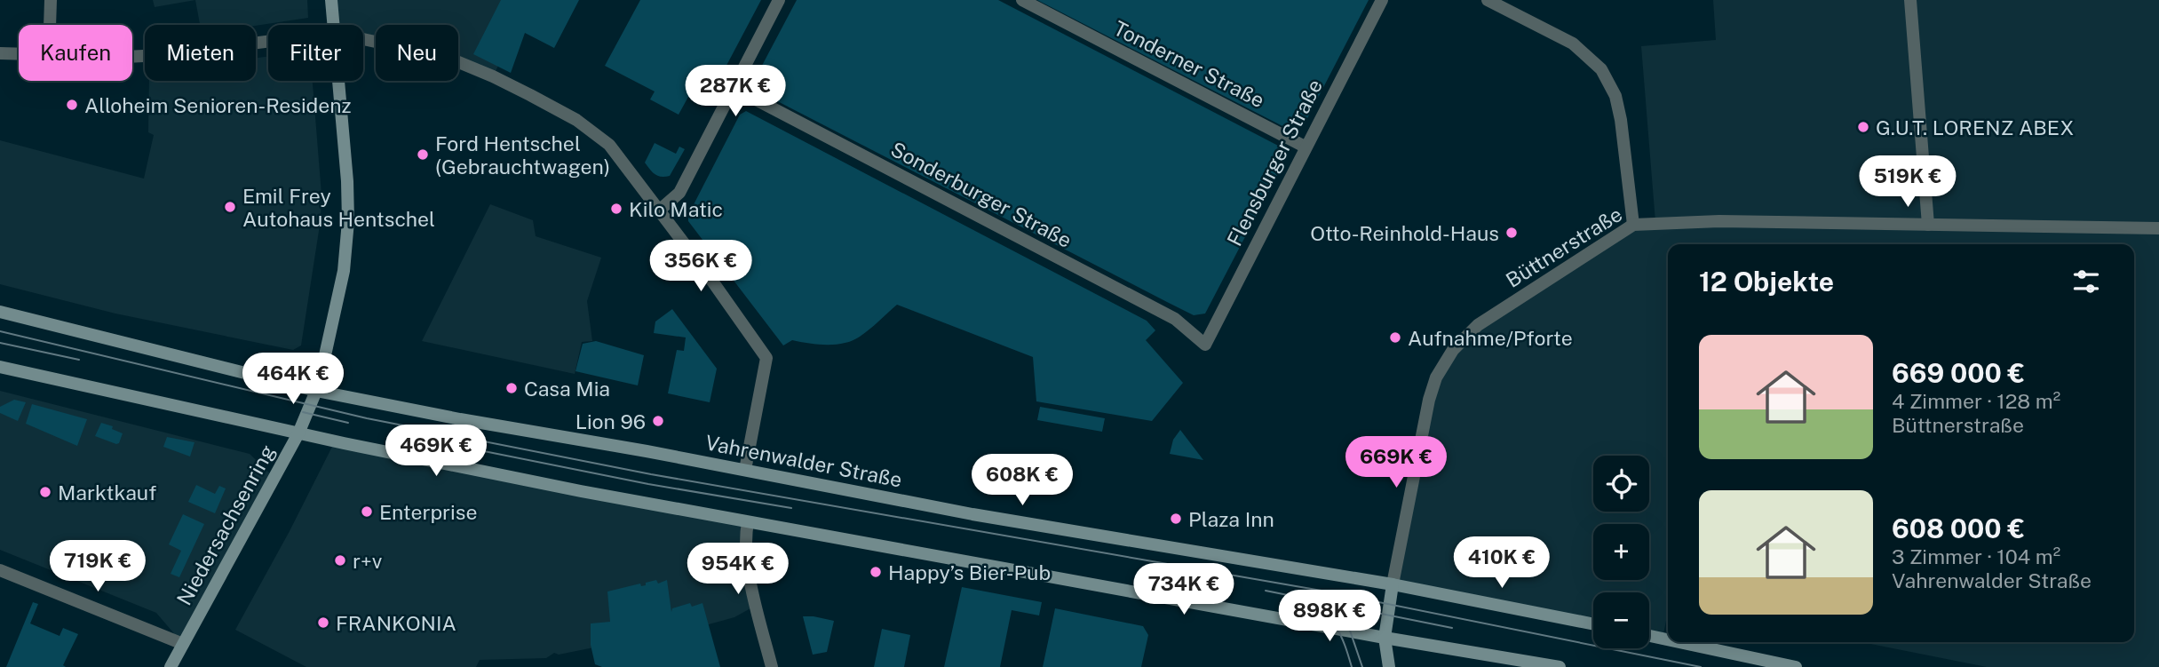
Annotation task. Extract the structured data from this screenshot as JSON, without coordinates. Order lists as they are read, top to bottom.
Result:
{
  "streets": {
    "main road": ["Büttnerstraße", "Vahrenwalder Straße", "Niedersachsenring"],
    "street": ["Tonderner Straße", "Flensburger Straße", "Sonderburger Straße"]
  },
  "crossings": [
    ["Tonderner Straße", "Flensburger Straße"],
    ["Flensburger Straße", "Sonderburger Straße"],
    ["Büttnerstraße", "Vahrenwalder Straße"],
    ["Vahrenwalder Straße", "Niedersachsenring"]
  ],
  "places": [
    "Alloheim Senioren-Residenz",
    "G.U.T. LORENZ ABEX",
    "Ford Hentschel (Gebrauchtwagen)",
    "Emil Frey Autohaus Hentschel",
    "Kilo Matic",
    "Otto-Reinhold-Haus",
    "Aufnahme/Pforte",
    "Casa Mia",
    "Lion 96",
    "Marktkauf",
    "Enterprise",
    "Plaza Inn",
    "r+v",
    "Happy’s Bier-Pub",
    "FRANKONIA"
  ],
  "page": {
    "chip": [
      "Kaufen",
      "Mieten",
      "Filter",
      "Neu"
    ],
    "price": [
      "287K €",
      "519K €",
      "356K €",
      "464K €",
      "469K €",
      "669K €",
      "608K €",
      "410K €",
      "719K €",
      "954K €",
      "734K €",
      "898K €"
    ],
    "heading": "12 Objekte",
    "list": [
      {
        "name": "669 000 €",
        "note": "4 Zimmer · 128 m² · Büttnerstraße"
      },
      {
        "name": "608 000 €",
        "note": "3 Zimmer · 104 m² · Vahrenwalder Straße"
      }
    ],
    "map_buttons": ["+", "−"]
  }
}
